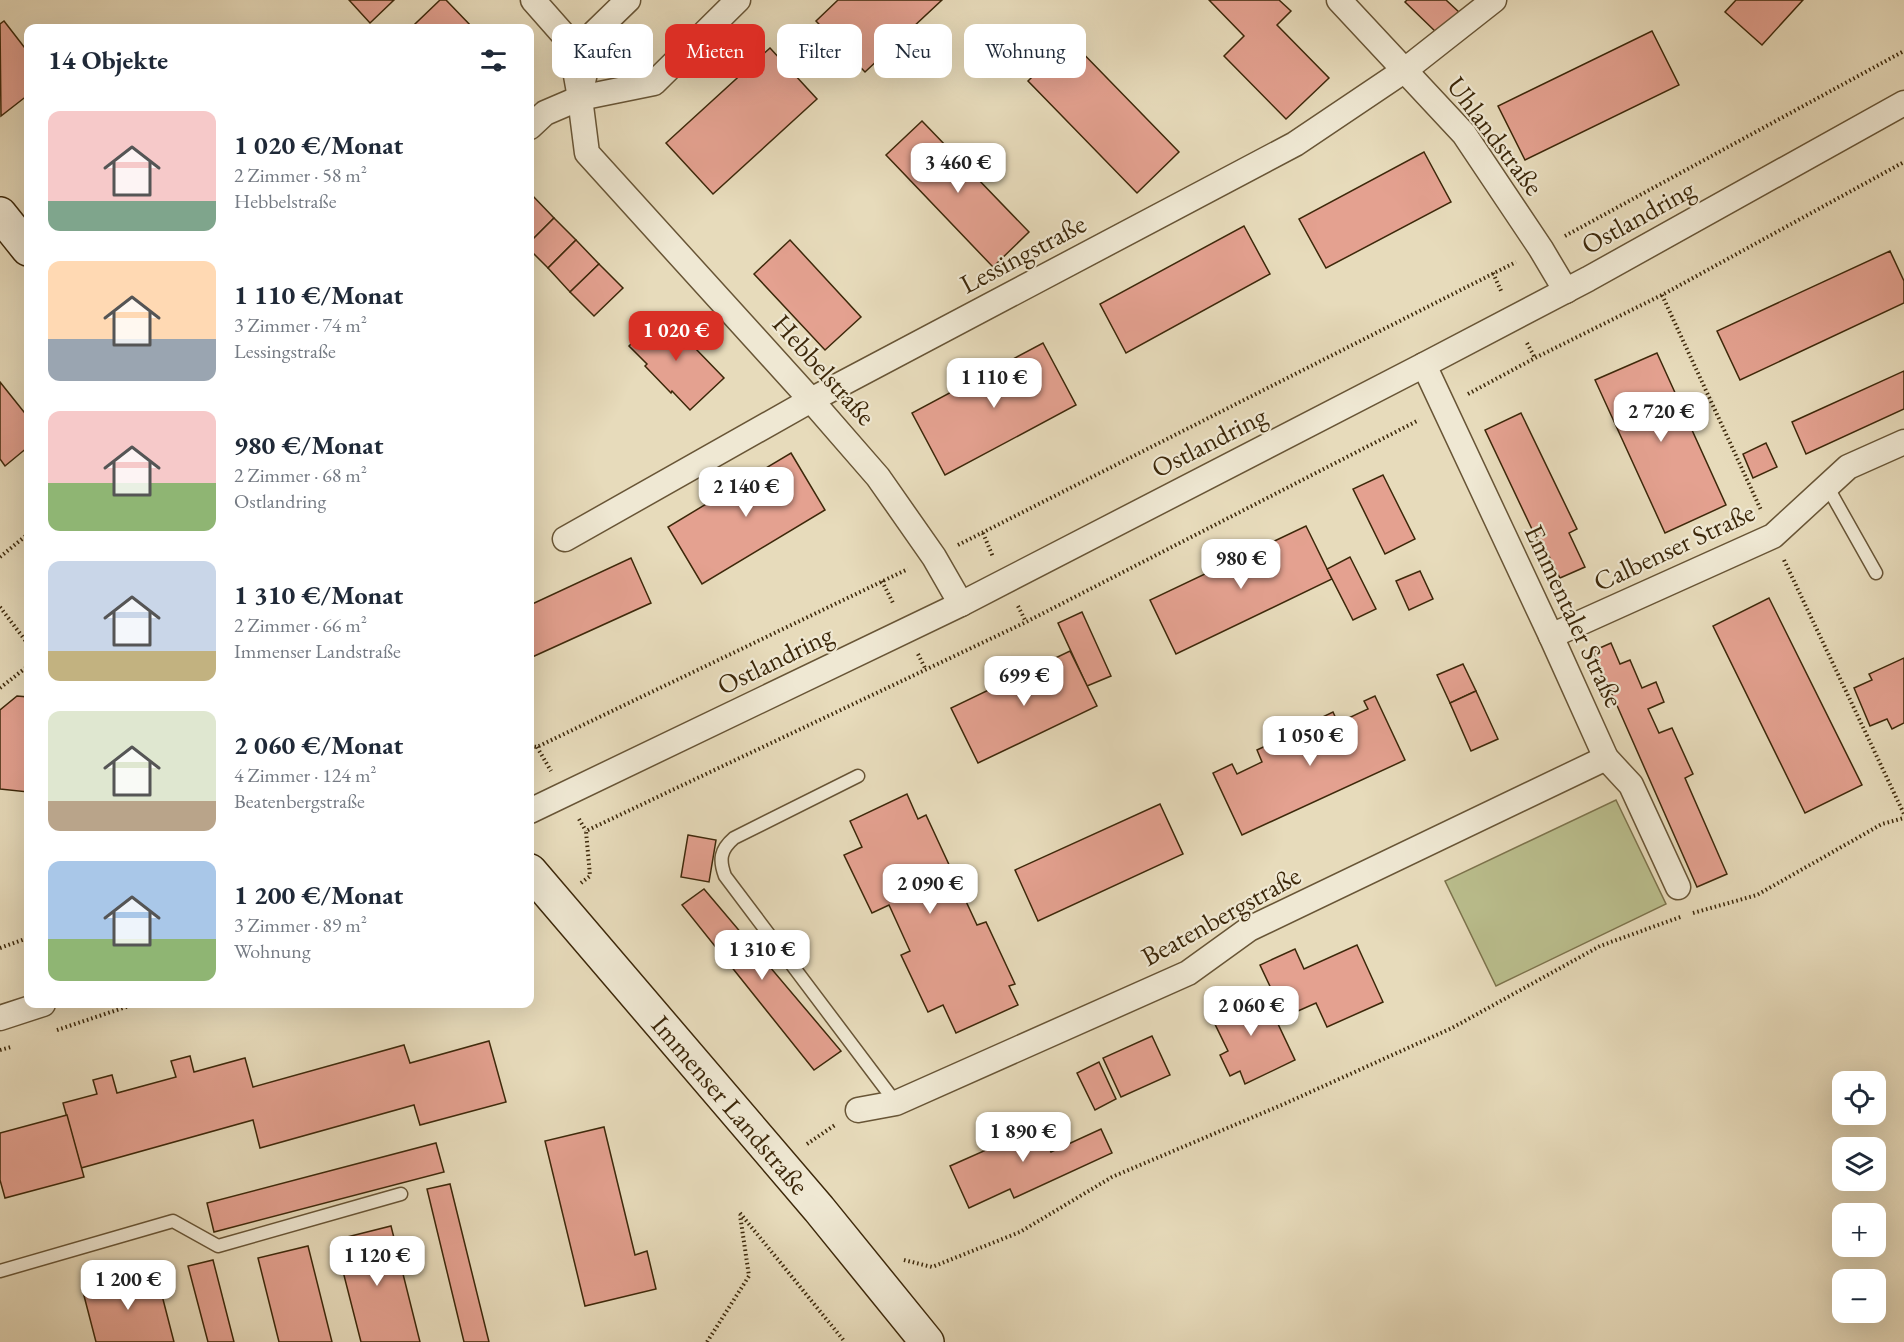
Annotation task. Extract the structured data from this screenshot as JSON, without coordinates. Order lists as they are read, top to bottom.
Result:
{
  "streets": {
    "main road": ["Immenser Landstraße"],
    "street": [
      "Uhlandstraße",
      "Ostlandring",
      "Lessingstraße",
      "Hebbelstraße",
      "Calbenser Straße",
      "Emmentaler Straße",
      "Beatenbergstraße"
    ]
  },
  "crossings": [
    ["Uhlandstraße", "Ostlandring"],
    ["Uhlandstraße", "Lessingstraße"],
    ["Ostlandring", "Hebbelstraße"],
    ["Ostlandring", "Emmentaler Straße"],
    ["Lessingstraße", "Hebbelstraße"],
    ["Calbenser Straße", "Emmentaler Straße"],
    ["Emmentaler Straße", "Beatenbergstraße"]
  ],
  "page": {
    "chip": [
      "Kaufen",
      "Mieten",
      "Filter",
      "Neu",
      "Wohnung"
    ],
    "heading": "14 Objekte",
    "list": [
      {
        "name": "1 020 €/Monat",
        "note": "2 Zimmer · 58 m² · Hebbelstraße"
      },
      {
        "name": "1 110 €/Monat",
        "note": "3 Zimmer · 74 m² · Lessingstraße"
      },
      {
        "name": "980 €/Monat",
        "note": "2 Zimmer · 68 m² · Ostlandring"
      },
      {
        "name": "1 310 €/Monat",
        "note": "2 Zimmer · 66 m² · Immenser Landstraße"
      },
      {
        "name": "2 060 €/Monat",
        "note": "4 Zimmer · 124 m² · Beatenbergstraße"
      },
      {
        "name": "1 200 €/Monat",
        "note": "3 Zimmer · 89 m² · Wohnung"
      }
    ],
    "price": [
      "3 460 €",
      "1 020 €",
      "1 110 €",
      "2 720 €",
      "2 140 €",
      "980 €",
      "699 €",
      "1 050 €",
      "2 090 €",
      "1 310 €",
      "2 060 €",
      "1 890 €",
      "1 120 €",
      "1 200 €"
    ],
    "map_buttons": ["+", "−"]
  }
}
